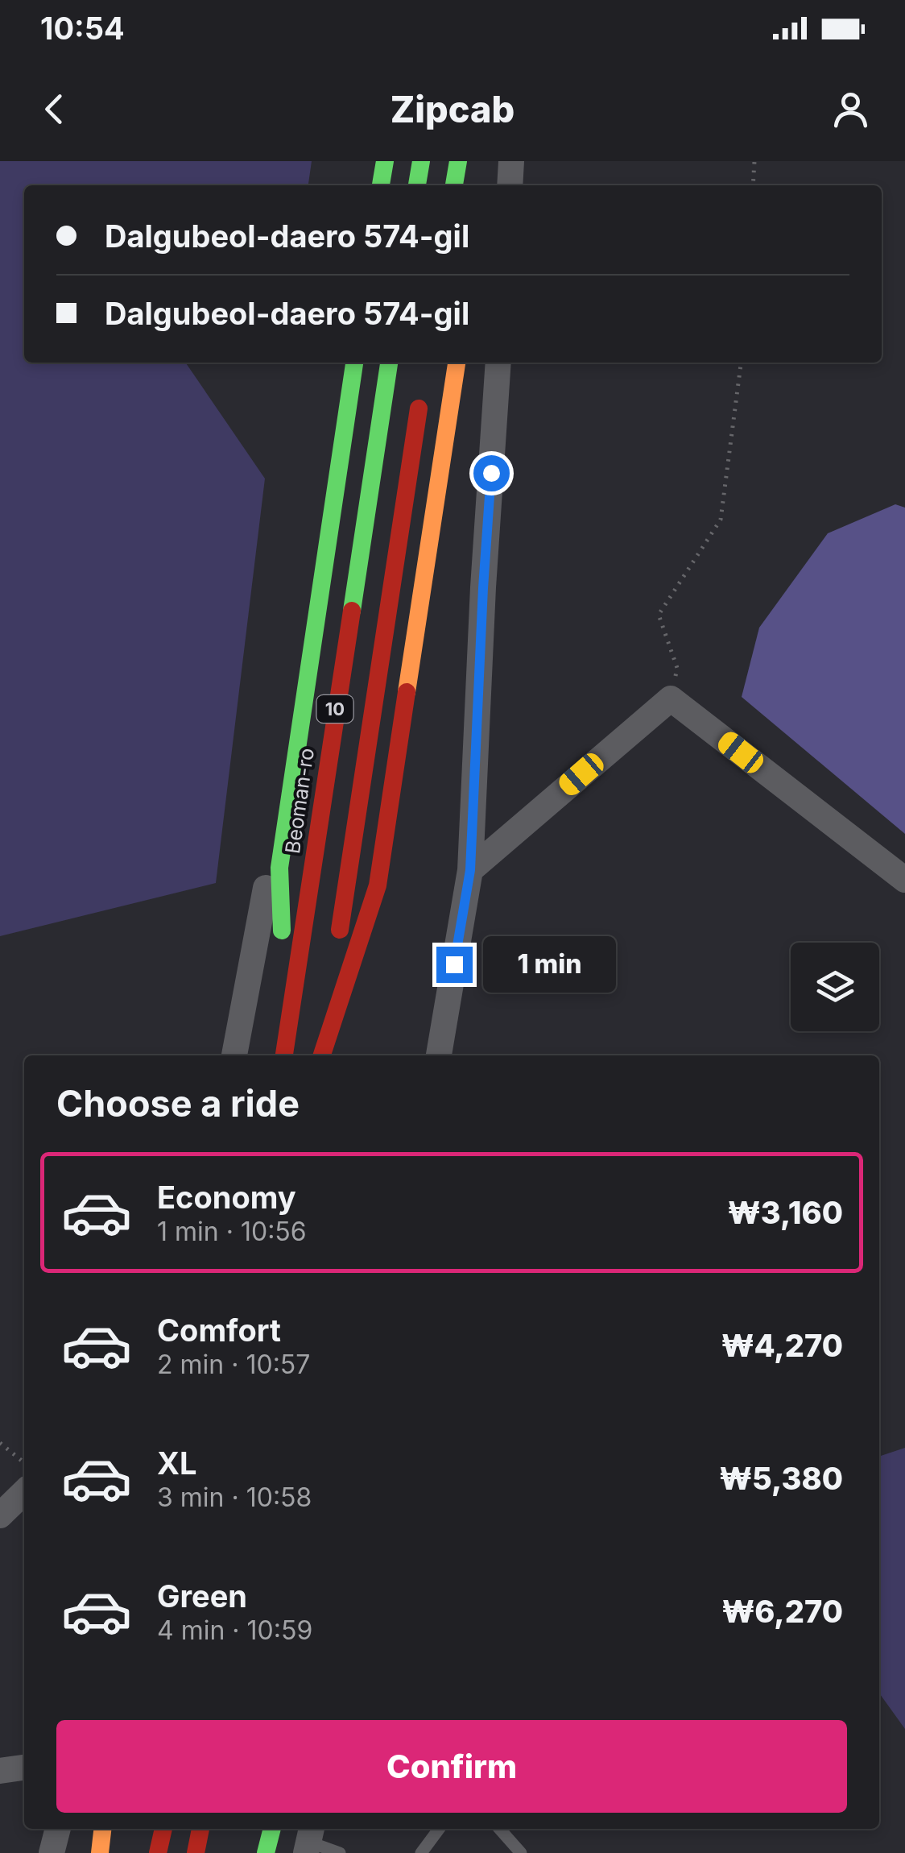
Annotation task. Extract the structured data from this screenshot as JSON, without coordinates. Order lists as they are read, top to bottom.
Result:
{
  "streets": {
    "highway": ["10", "Beoman-ro"]
  },
  "page": {
    "status": "10:54",
    "header": "Zipcab",
    "banner": ["Dalgubeol-daero 574-gil", "Dalgubeol-daero 574-gil"],
    "bubble": "1 min",
    "heading": "Choose a ride",
    "list": [
      {
        "name": "Economy",
        "note": "1 min · 10:56",
        "value": "₩3,160"
      },
      {
        "name": "Comfort",
        "note": "2 min · 10:57",
        "value": "₩4,270"
      },
      {
        "name": "XL",
        "note": "3 min · 10:58",
        "value": "₩5,380"
      },
      {
        "name": "Green",
        "note": "4 min · 10:59",
        "value": "₩6,270"
      }
    ],
    "buttons": "Confirm"
  }
}
